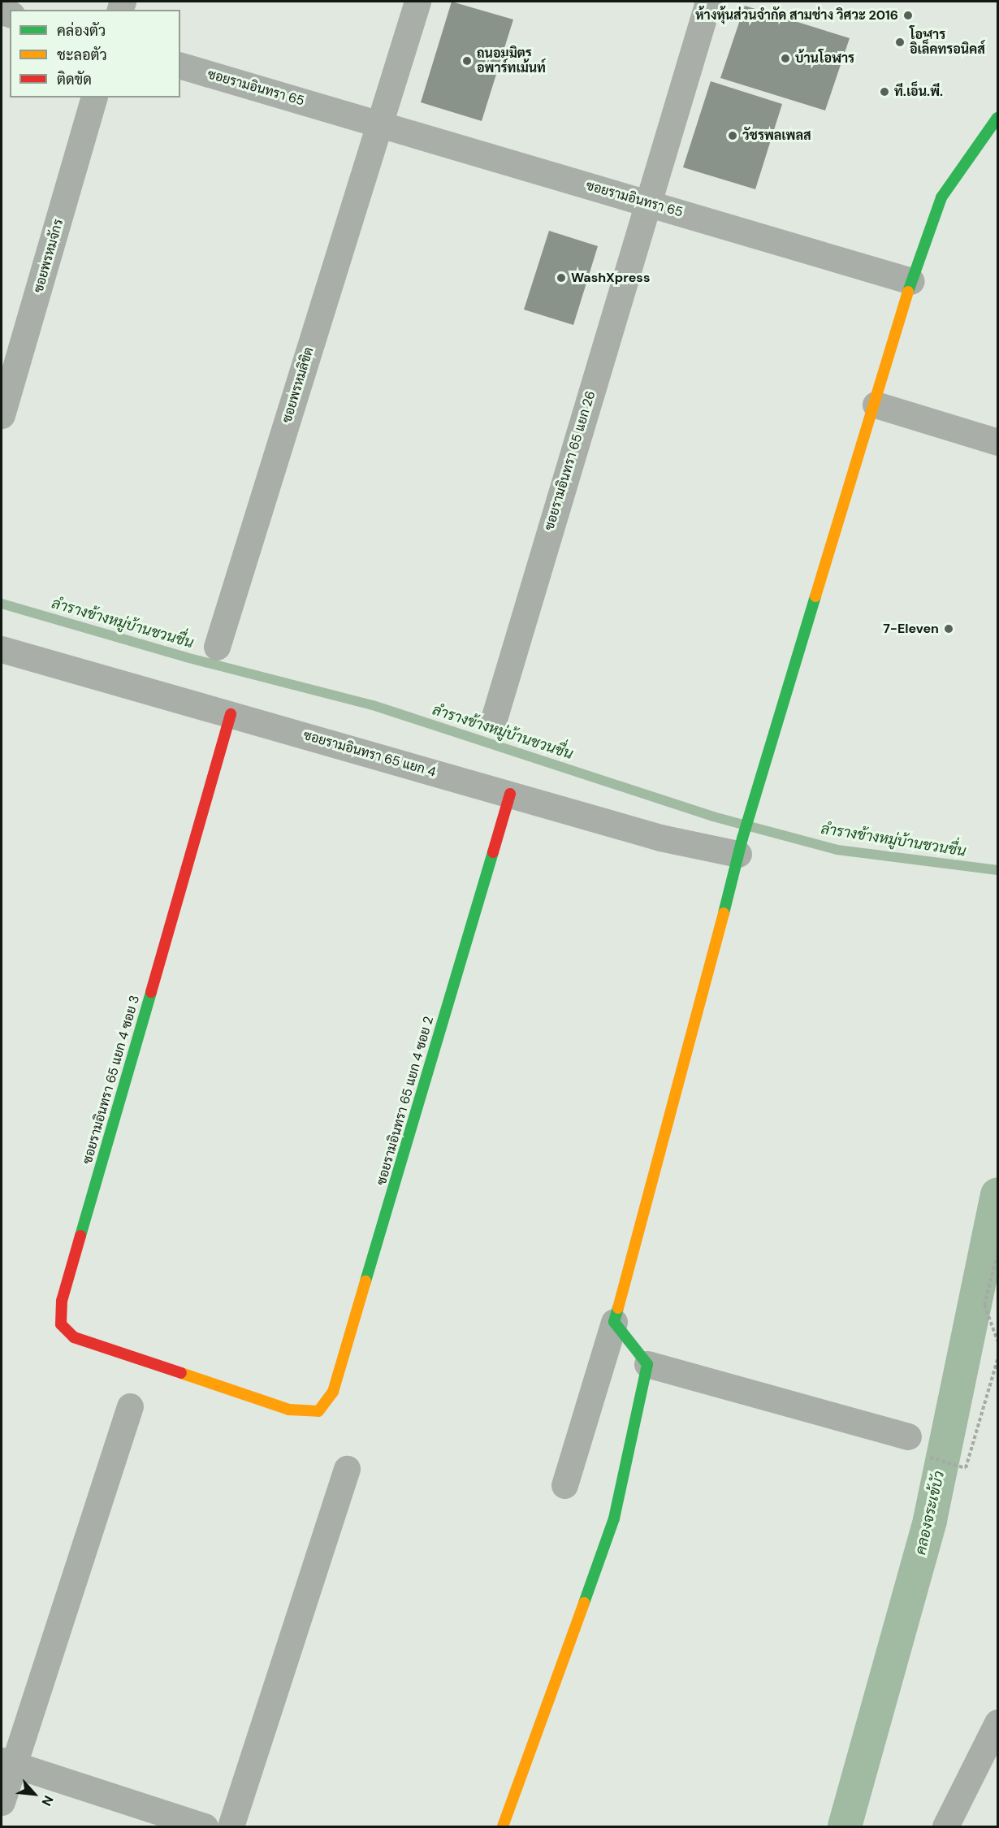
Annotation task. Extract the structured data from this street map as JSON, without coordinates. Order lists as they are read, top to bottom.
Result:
{
  "streets": {
    "street": [
      "ซอยรามอินทรา 65",
      "ซอยพรหมจักร",
      "ซอยพรหมลิขิต",
      "ซอยรามอินทรา 65 แยก 26",
      "ซอยรามอินทรา 65 แยก 4",
      "ซอยรามอินทรา 65 แยก 4 ซอย 3",
      "ซอยรามอินทรา 65 แยก 4 ซอย 2"
    ]
  },
  "crossings": [
    ["ซอยรามอินทรา 65", "ซอยพรหมลิขิต"],
    ["ซอยรามอินทรา 65", "ซอยรามอินทรา 65 แยก 26"],
    ["ซอยรามอินทรา 65 แยก 4", "ซอยรามอินทรา 65 แยก 4 ซอย 3"],
    ["ซอยรามอินทรา 65 แยก 4", "ซอยรามอินทรา 65 แยก 4 ซอย 2"],
    ["ซอยรามอินทรา 65 แยก 4 ซอย 3", "ซอยรามอินทรา 65 แยก 4 ซอย 2"]
  ],
  "water": ["ลำรางข้างหมู่บ้านชวนชื่น", "คลองจระเข้บัว"],
  "places": [
    "ห้างหุ้นส่วนจำกัด สามช่าง วิศวะ 2016",
    "โอฬาร อิเล็คทรอนิคส์",
    "บ้านโอฬาร",
    "ถนอมมิตร อพาร์ทเม้นท์",
    "ที.เอ็น.พี.",
    "วัชรพลเพลส",
    "WashXpress",
    "7-Eleven"
  ],
  "legend": ["คล่องตัว", "ชะลอตัว", "ติดขัด"],
  "north": "bottom right"
}
